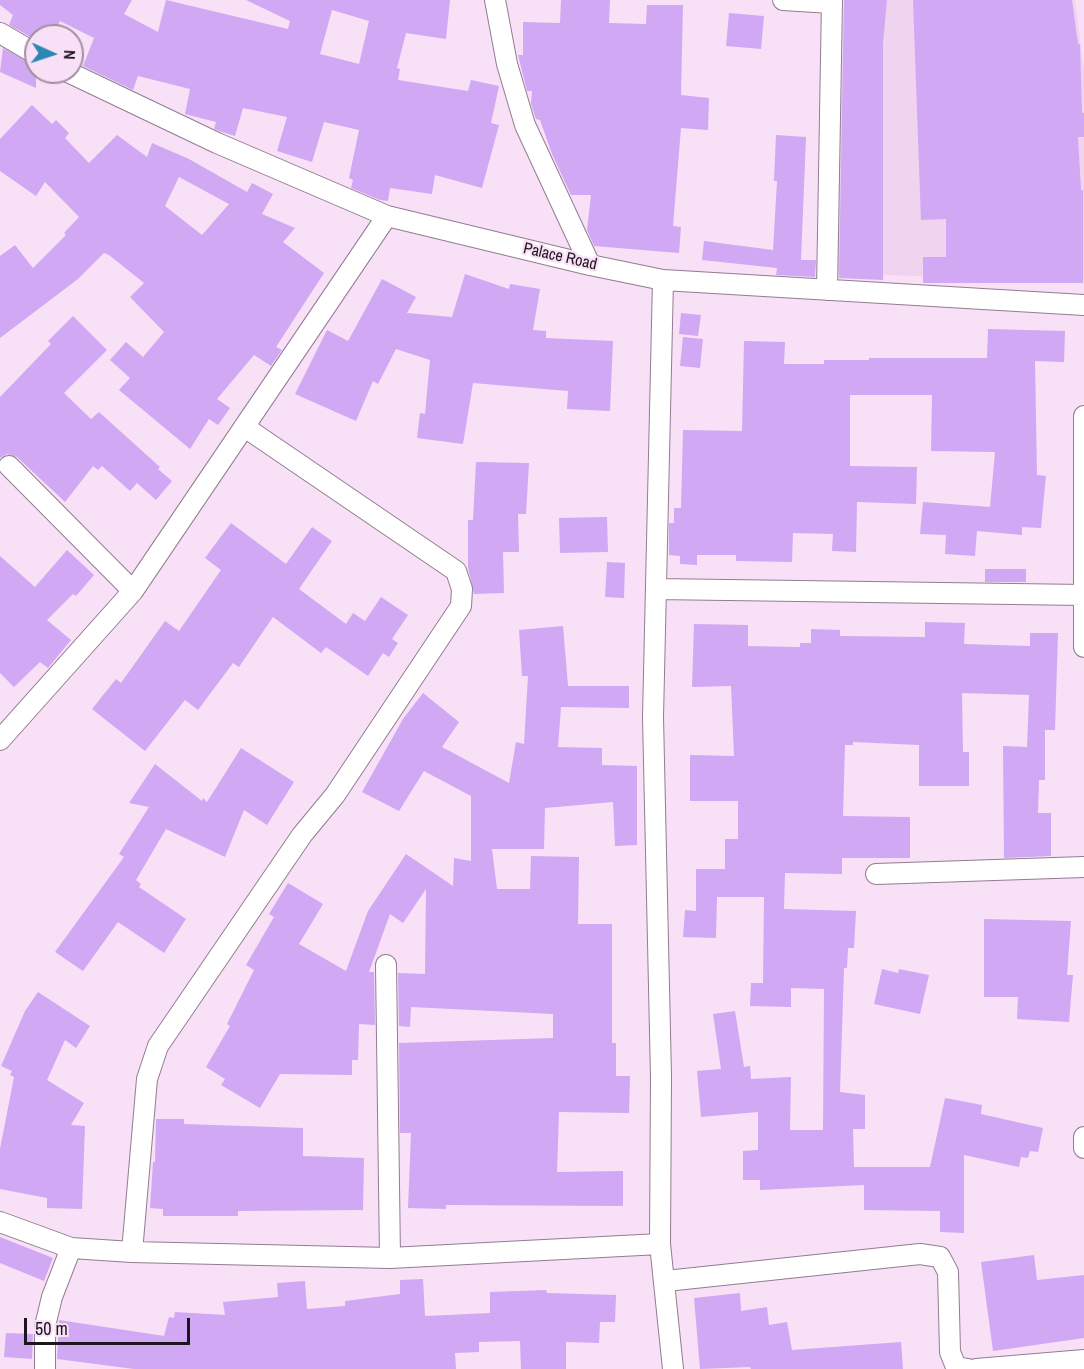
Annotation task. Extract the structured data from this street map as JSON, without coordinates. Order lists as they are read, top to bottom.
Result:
{
  "streets": {
    "street": ["Palace Road"]
  },
  "scale_bar": "50 m",
  "north": "right"
}
